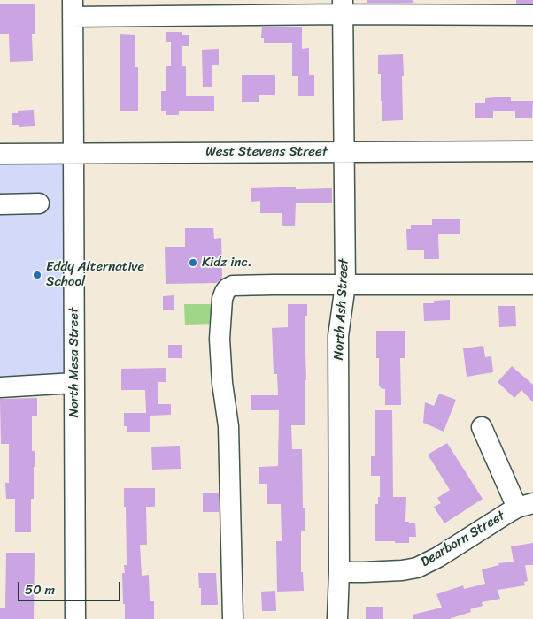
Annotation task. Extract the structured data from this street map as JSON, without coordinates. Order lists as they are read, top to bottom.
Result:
{
  "streets": {
    "street": [
      "West Stevens Street",
      "North Ash Street",
      "North Mesa Street",
      "Dearborn Street"
    ]
  },
  "crossings": [
    ["West Stevens Street", "North Ash Street"],
    ["West Stevens Street", "North Mesa Street"],
    ["North Ash Street", "Dearborn Street"]
  ],
  "places": ["Kidz inc.", "Eddy Alternative School"],
  "scale_bar": "50 m"
}
